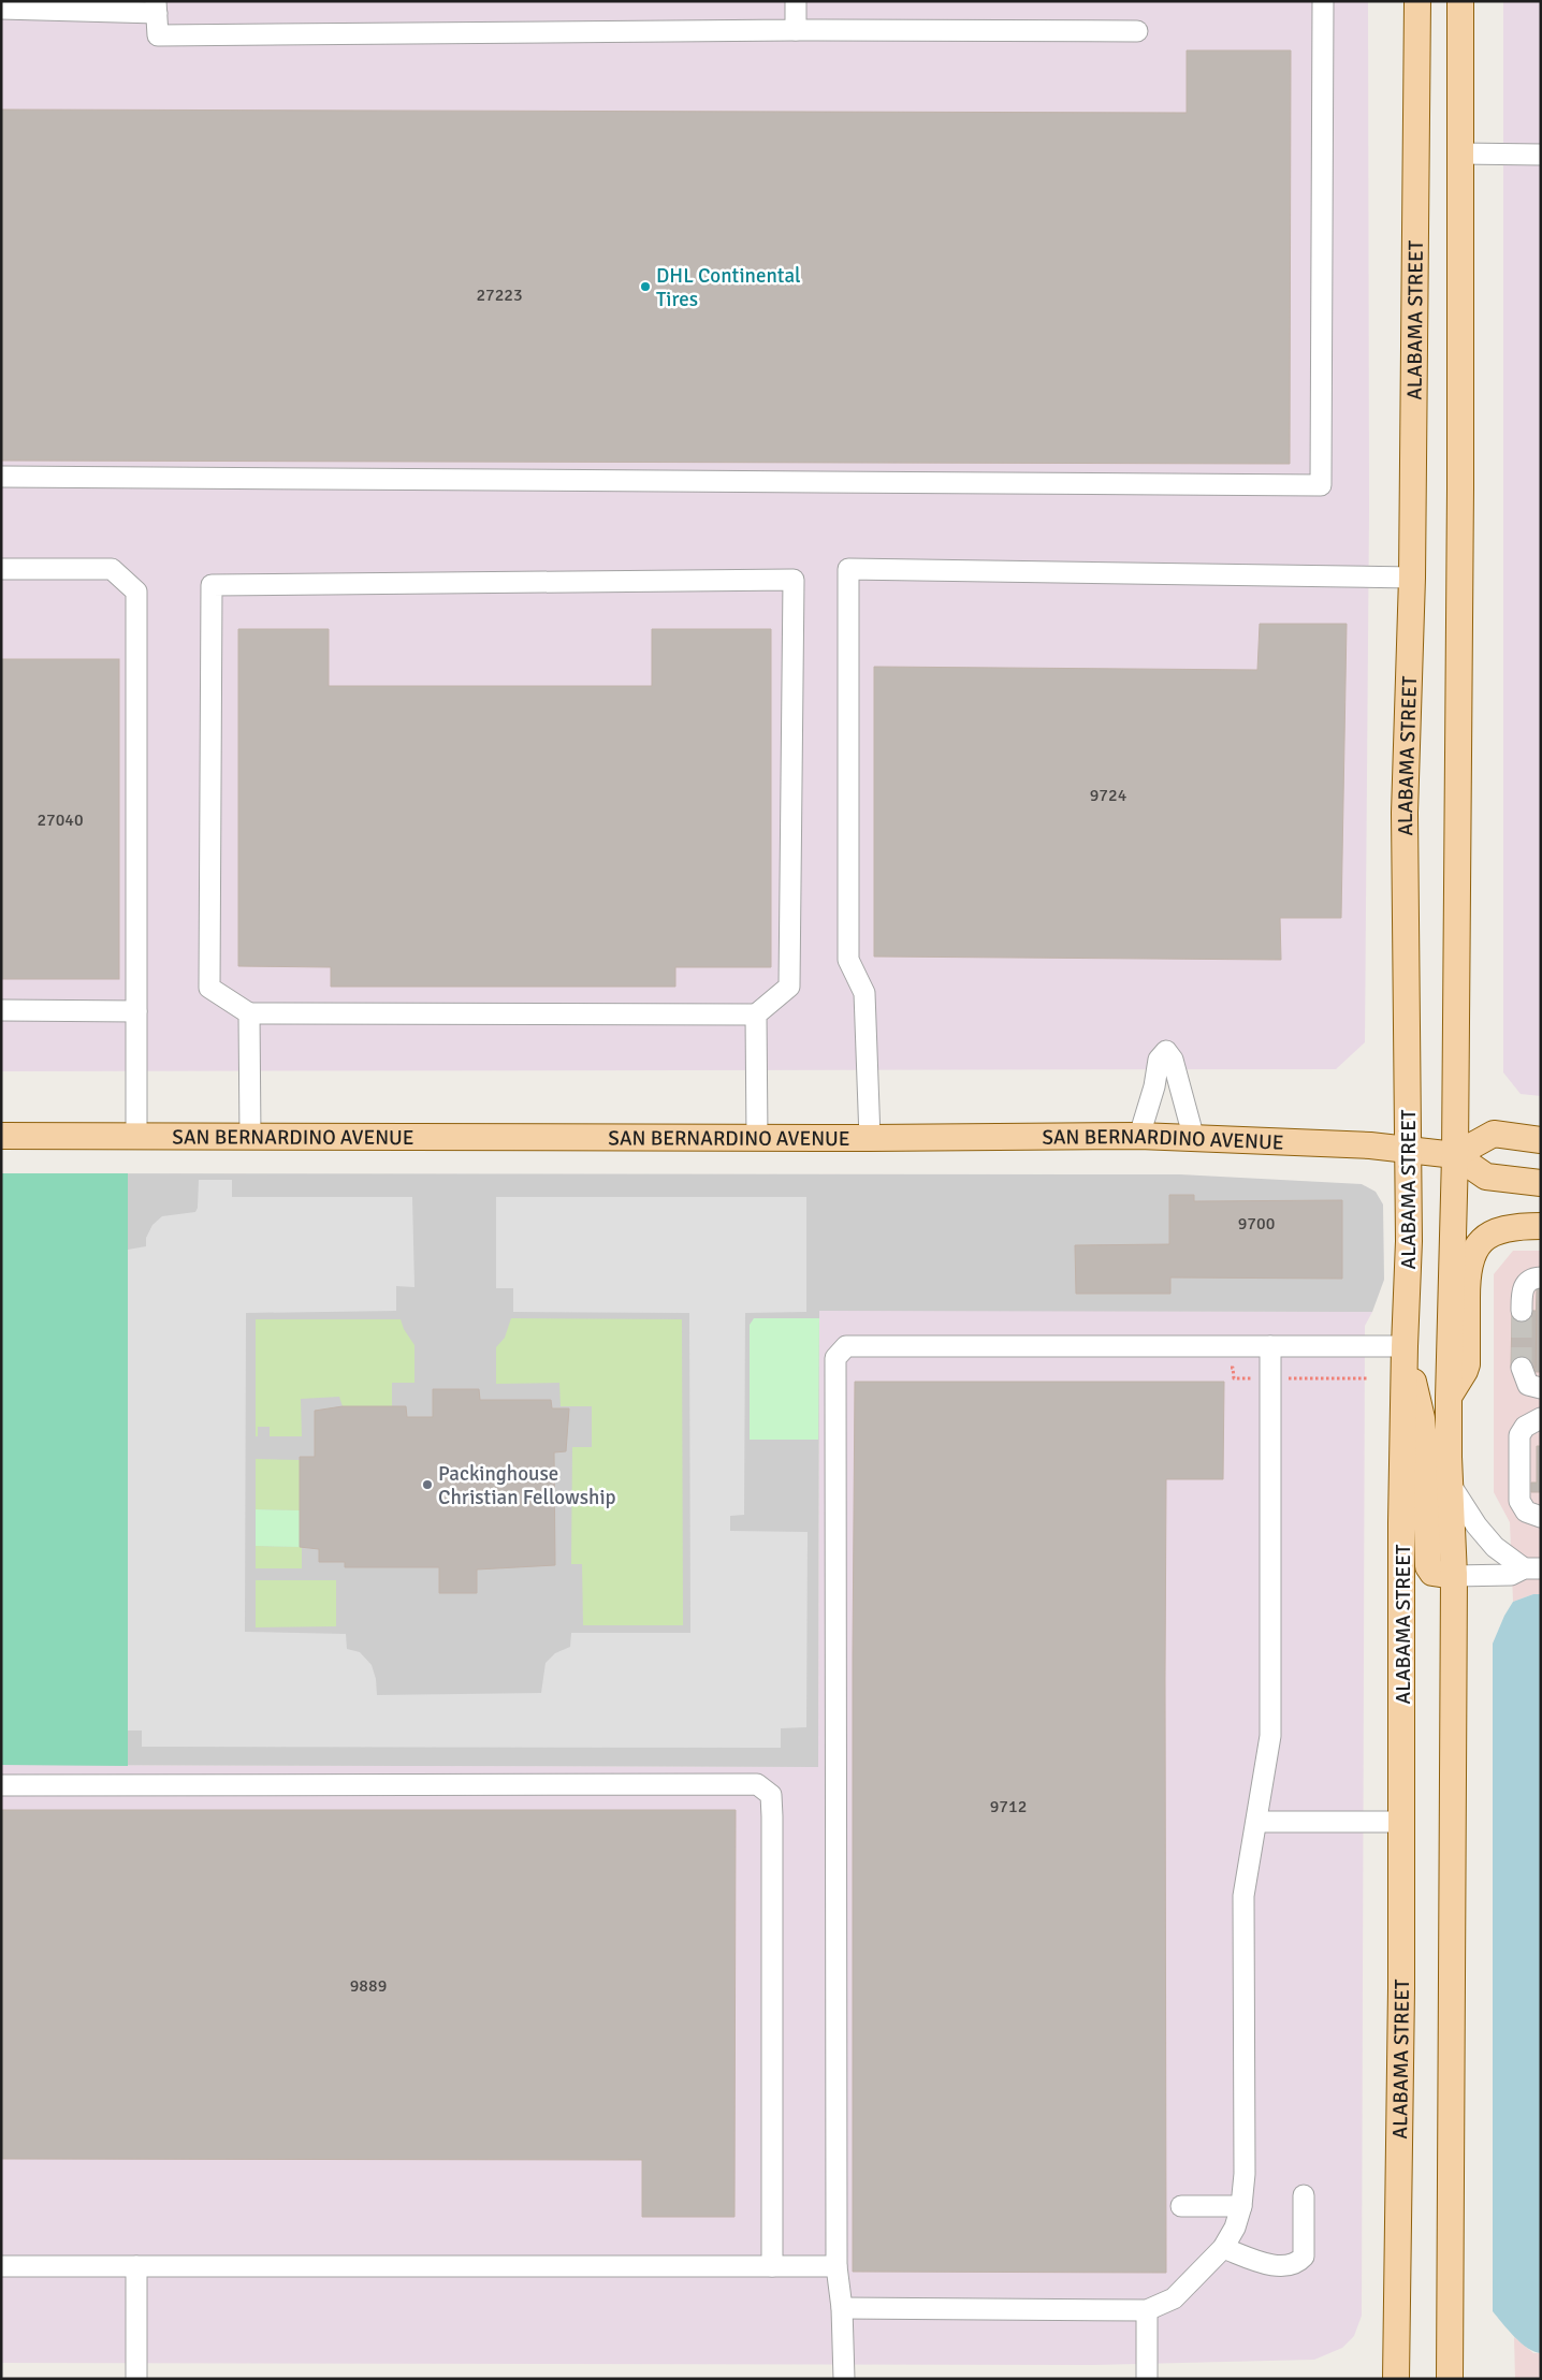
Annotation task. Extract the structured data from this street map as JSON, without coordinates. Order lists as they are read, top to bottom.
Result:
{
  "streets": {
    "main road": ["ALABAMA STREET", "SAN BERNARDINO AVENUE"]
  },
  "crossings": [
    ["ALABAMA STREET", "SAN BERNARDINO AVENUE"]
  ],
  "places": ["DHL Continental Tires", "Packinghouse Christian Fellowship"],
  "house_numbers": [
    "27223",
    "9724",
    "27040",
    "9700",
    "9712",
    "9889"
  ]
}
